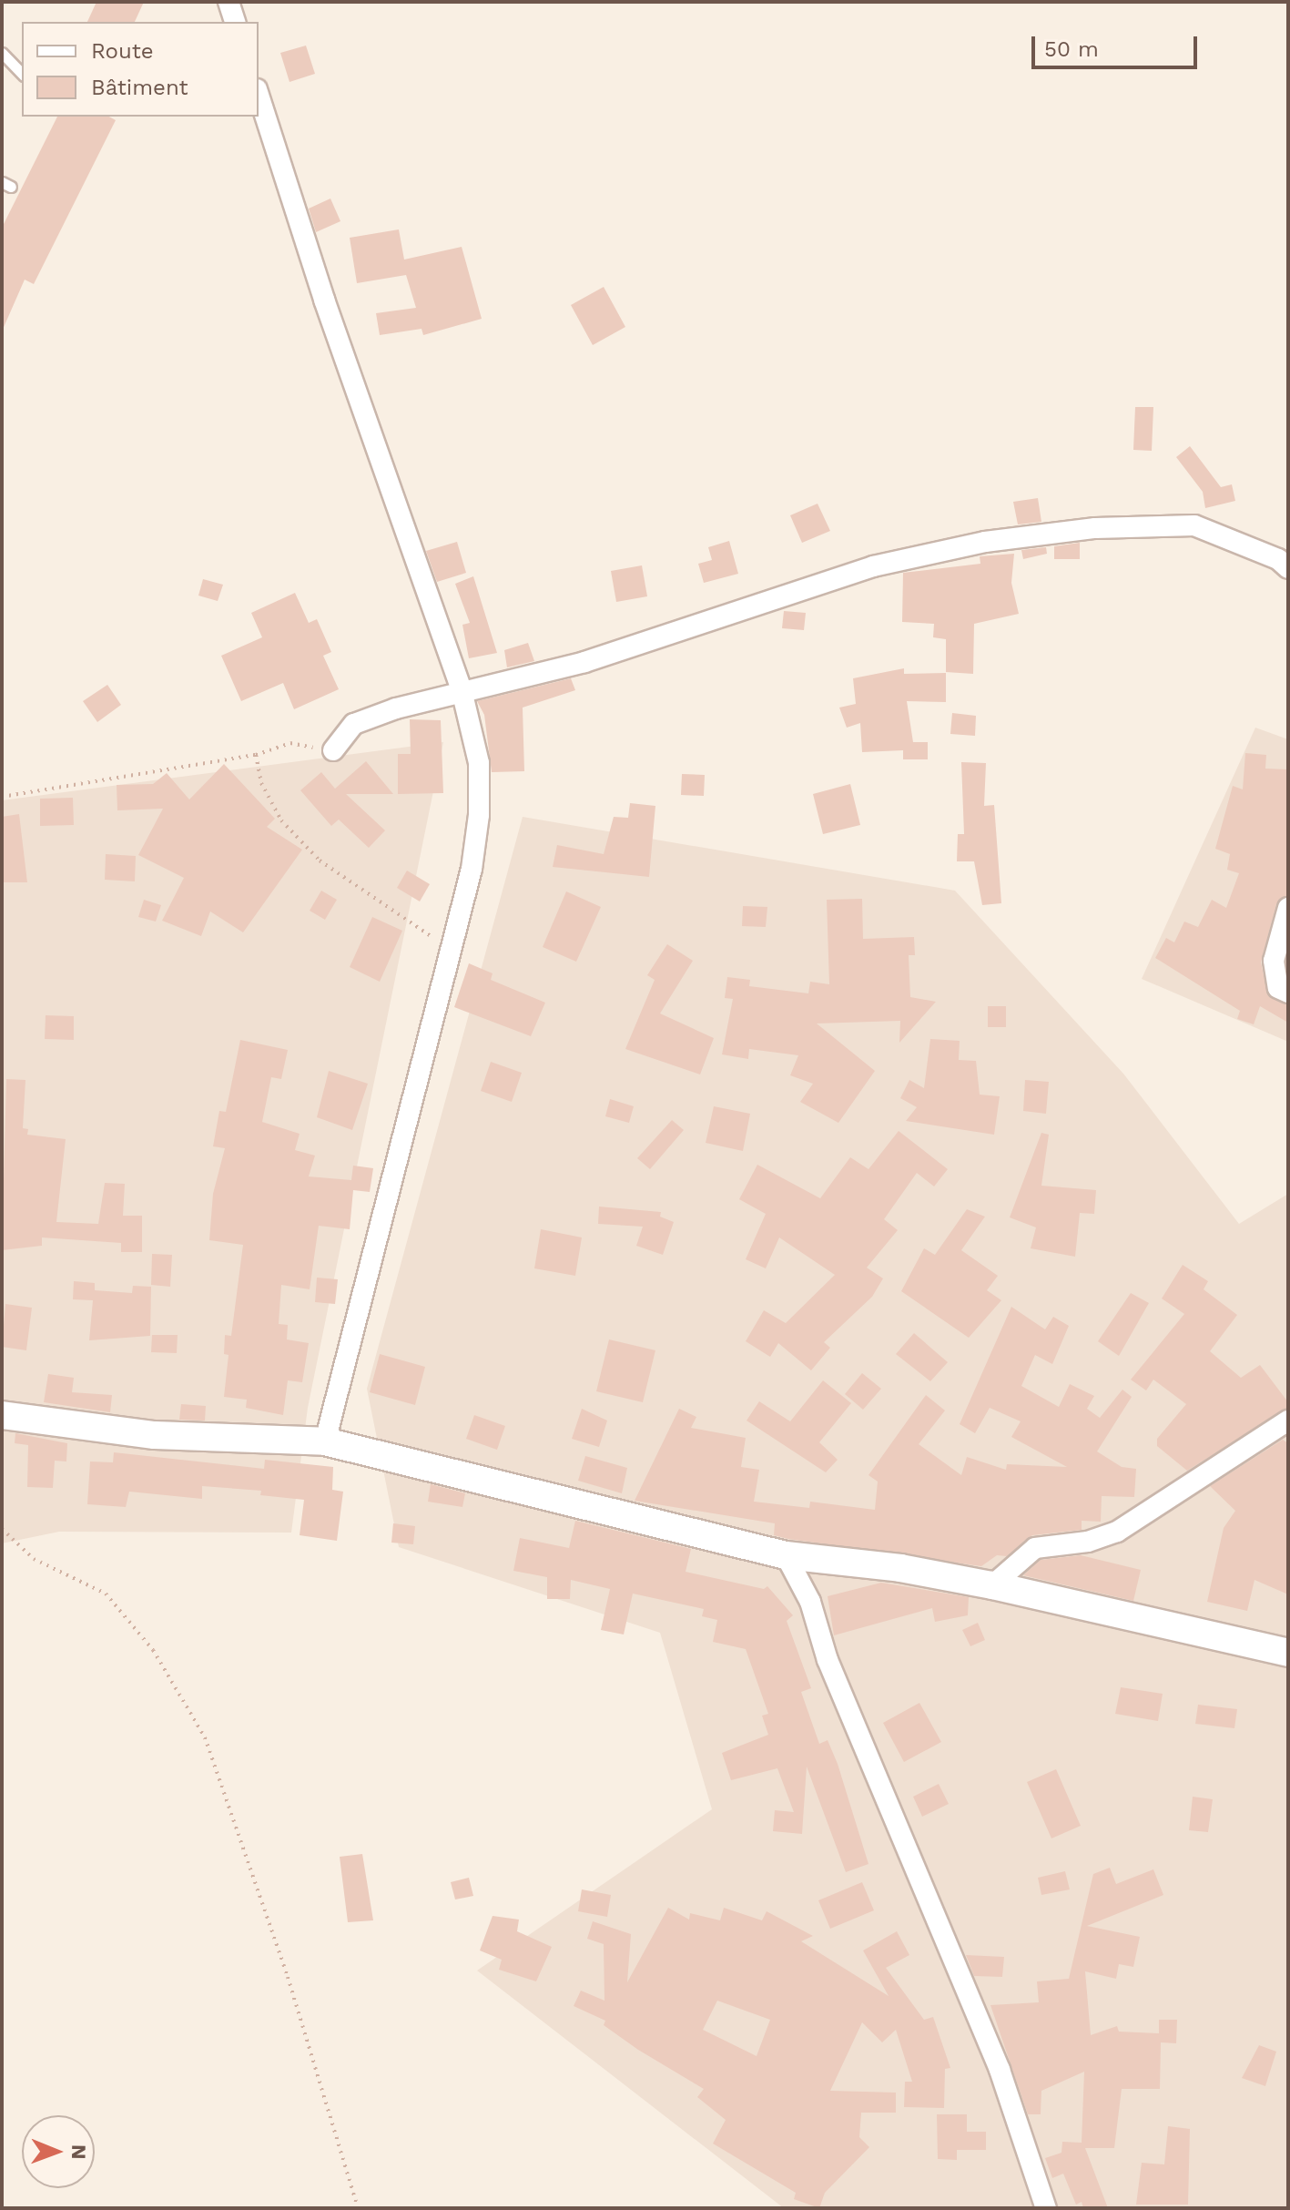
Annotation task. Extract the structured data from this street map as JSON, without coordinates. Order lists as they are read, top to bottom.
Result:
{
  "legend": ["Route", "Bâtiment"],
  "scale_bar": "50 m",
  "north": "right"
}
